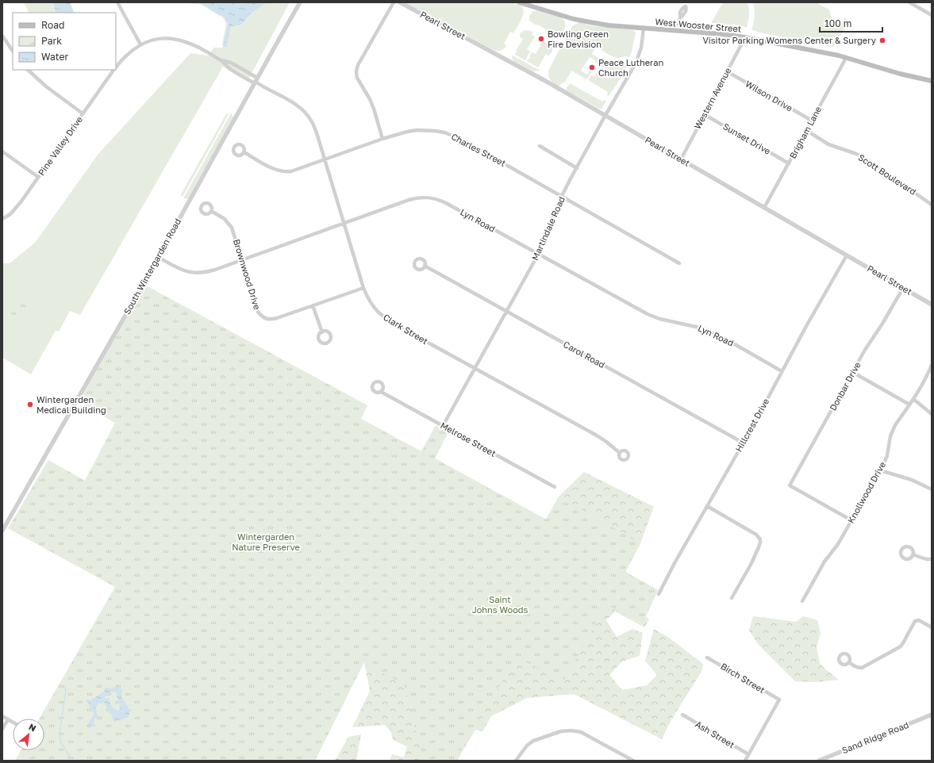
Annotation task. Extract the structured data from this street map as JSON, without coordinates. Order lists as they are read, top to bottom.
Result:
{
  "streets": {
    "main road": ["West Wooster Street"],
    "street": [
      "Pearl Street",
      "Wilson Drive",
      "Western Avenue",
      "Brigham Lane",
      "Sunset Drive",
      "Pine Valley Drive",
      "Charles Street",
      "Scott Boulevard",
      "Lyn Road",
      "Martindale Road",
      "South Wintergarden Road",
      "Brownwood Drive",
      "Clark Street",
      "Carol Road",
      "Donbar Drive",
      "Hillcrest Drive",
      "Melrose Street",
      "Knollwood Drive",
      "Birch Street",
      "Ash Street",
      "Sand Ridge Road"
    ]
  },
  "crossings": [
    ["Pearl Street", "Western Avenue"],
    ["Pearl Street", "Brigham Lane"],
    ["Pearl Street", "Martindale Road"],
    ["Pearl Street", "Donbar Drive"],
    ["Pearl Street", "Hillcrest Drive"],
    ["West Wooster Street", "Western Avenue"],
    ["West Wooster Street", "Brigham Lane"],
    ["West Wooster Street", "Martindale Road"],
    ["Wilson Drive", "Western Avenue"],
    ["Wilson Drive", "Brigham Lane"],
    ["Western Avenue", "Sunset Drive"],
    ["Brigham Lane", "Sunset Drive"],
    ["Brigham Lane", "Scott Boulevard"],
    ["Pine Valley Drive", "South Wintergarden Road"],
    ["Pine Valley Drive", "Clark Street"],
    ["Charles Street", "Martindale Road"],
    ["Charles Street", "Clark Street"],
    ["Lyn Road", "Martindale Road"],
    ["Lyn Road", "South Wintergarden Road"],
    ["Lyn Road", "Brownwood Drive"],
    ["Lyn Road", "Clark Street"],
    ["Lyn Road", "Hillcrest Drive"],
    ["Martindale Road", "Clark Street"],
    ["Martindale Road", "Carol Road"],
    ["Martindale Road", "Melrose Street"],
    ["South Wintergarden Road", "Clark Street"],
    ["Brownwood Drive", "Clark Street"],
    ["Carol Road", "Hillcrest Drive"],
    ["Donbar Drive", "Knollwood Drive"],
    ["Birch Street", "Ash Street"]
  ],
  "parks": ["Wintergarden Nature Preserve", "Saint Johns Woods"],
  "places": [
    "Bowling Green Fire Devision",
    "Visitor Parking Womens Center & Surgery",
    "Peace Lutheran Church",
    "Wintergarden Medical Building"
  ],
  "legend": ["Road", "Park", "Water"],
  "scale_bar": "100 m",
  "north": "top right"
}
